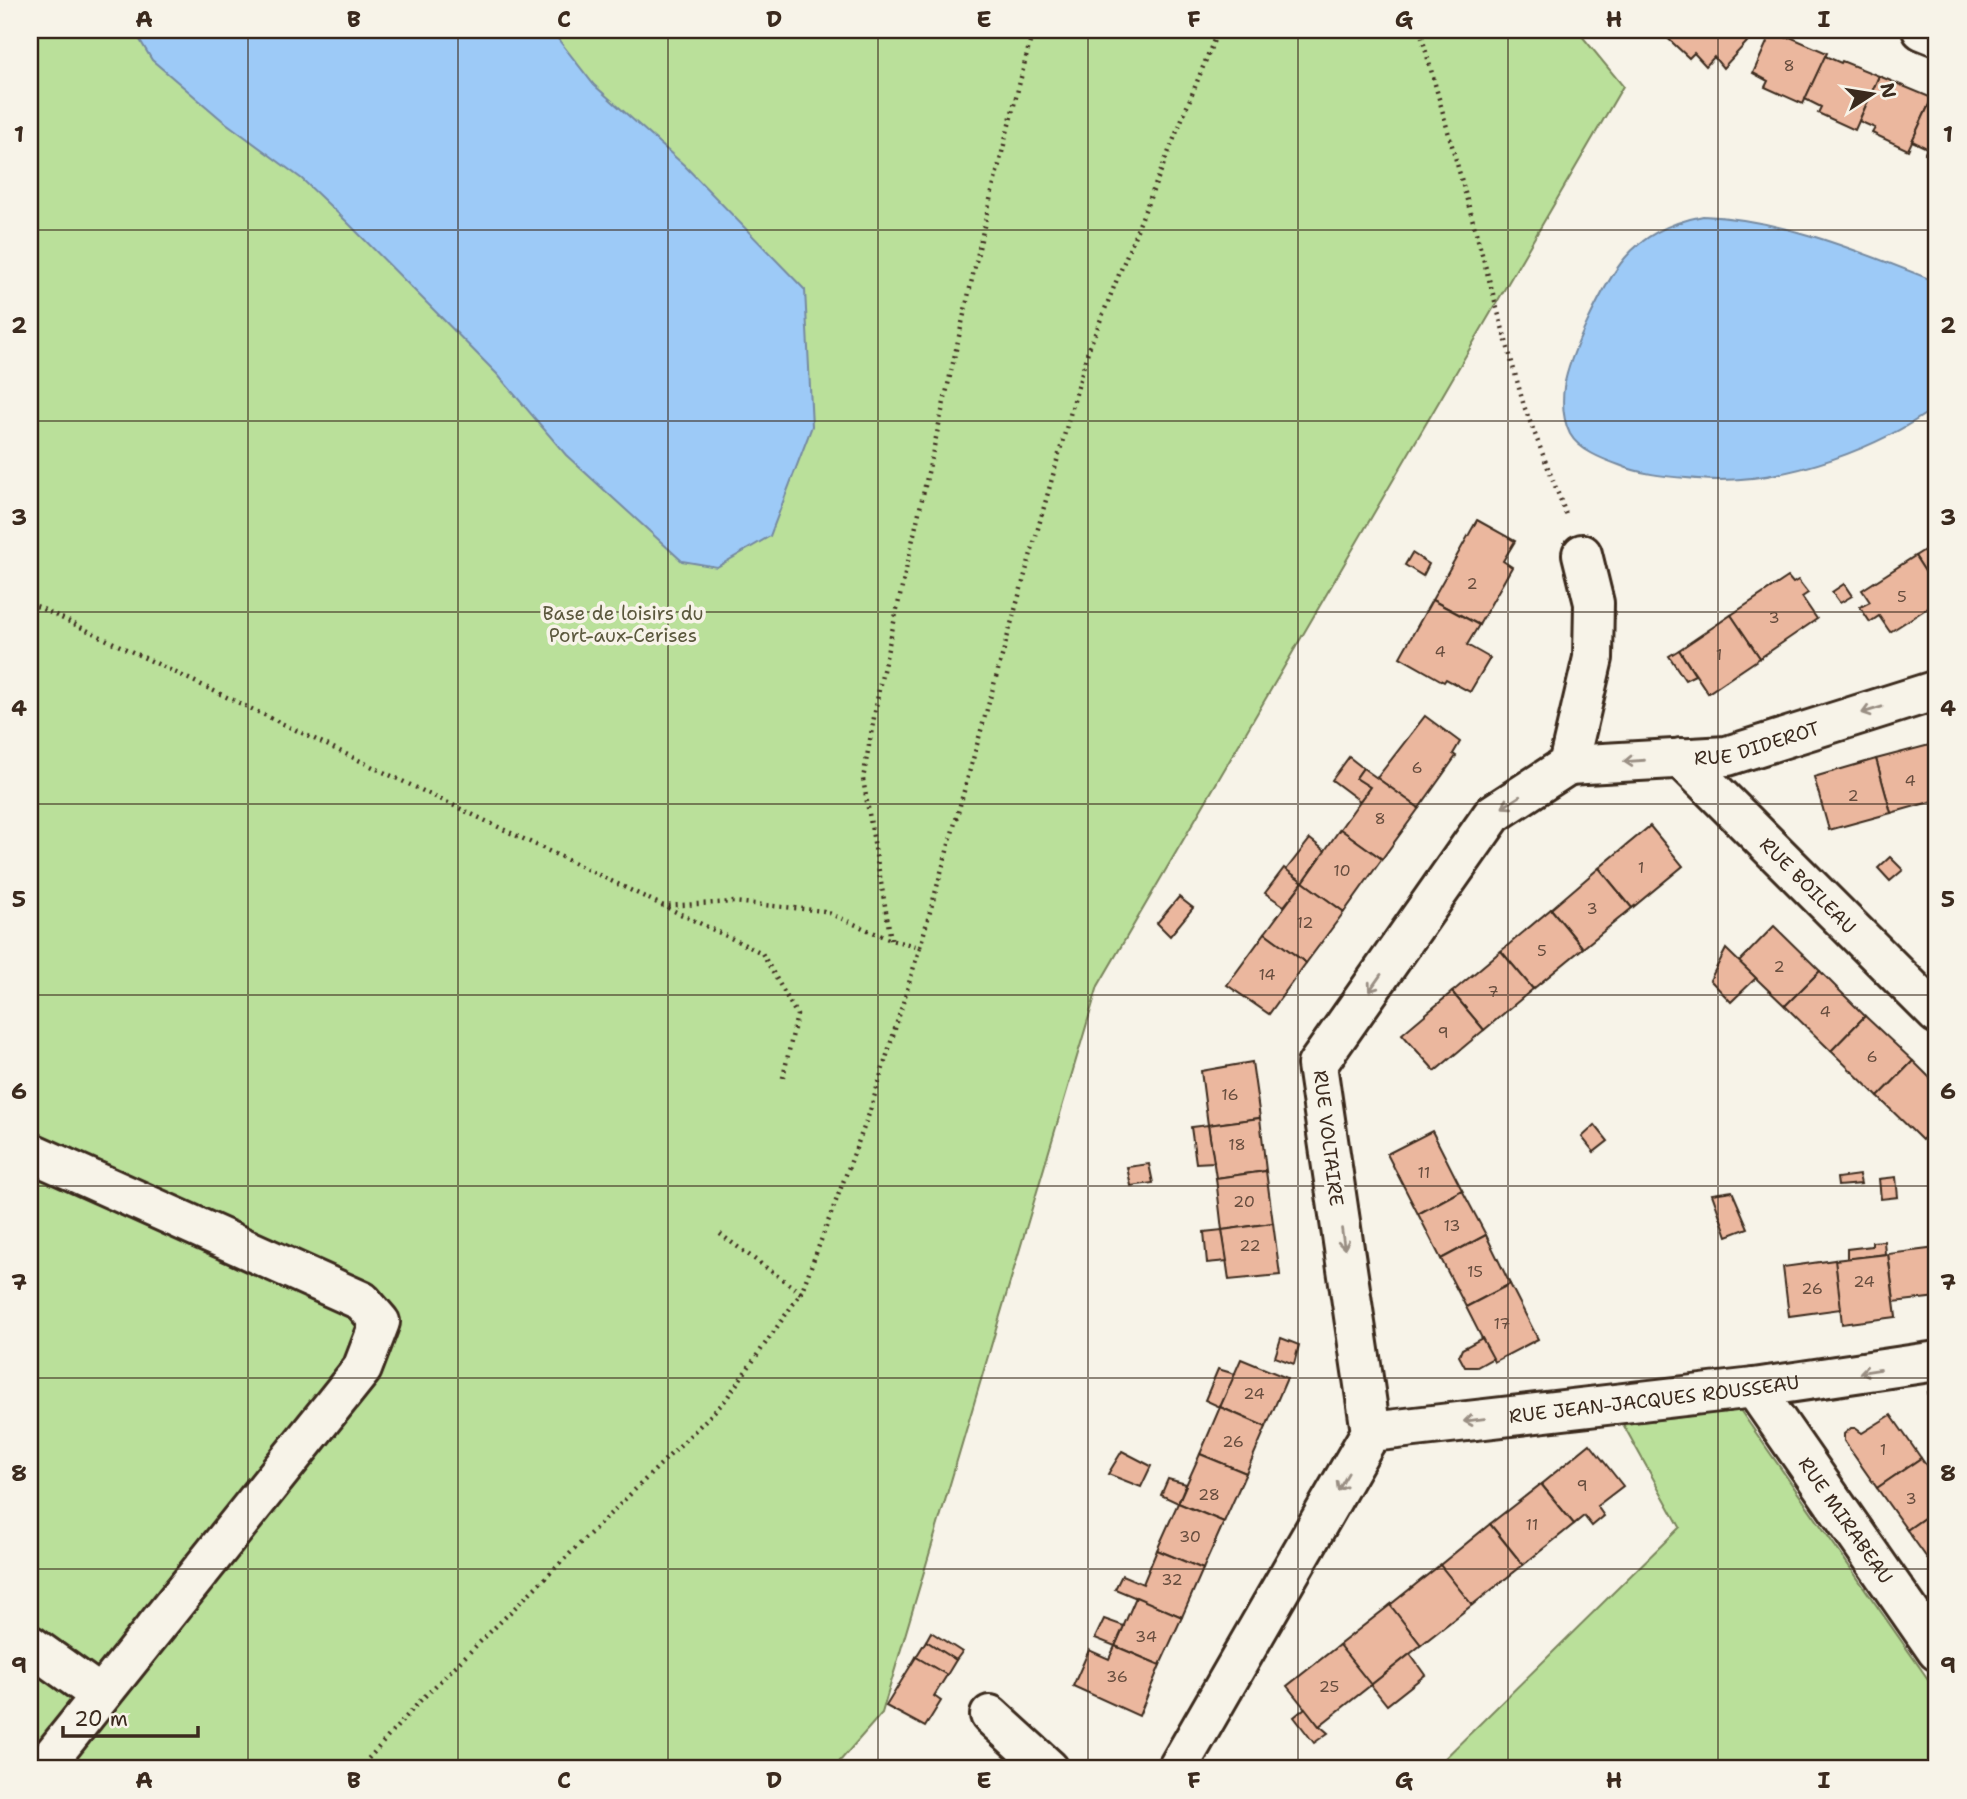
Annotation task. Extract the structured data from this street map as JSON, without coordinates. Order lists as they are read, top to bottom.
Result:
{
  "streets": {
    "street": [
      "RUE DIDEROT",
      "RUE BOILEAU",
      "RUE VOLTAIRE",
      "RUE JEAN-JACQUES ROUSSEAU",
      "RUE MIRABEAU"
    ]
  },
  "crossings": [
    ["RUE DIDEROT", "RUE BOILEAU"],
    ["RUE DIDEROT", "RUE VOLTAIRE"],
    ["RUE VOLTAIRE", "RUE JEAN-JACQUES ROUSSEAU"],
    ["RUE JEAN-JACQUES ROUSSEAU", "RUE MIRABEAU"]
  ],
  "one_way": ["RUE DIDEROT", "RUE VOLTAIRE", "RUE JEAN-JACQUES ROUSSEAU"],
  "parks": ["Base de loisirs du Port-aux-Cerises"],
  "house_numbers": [
    "8",
    "2",
    "5",
    "3",
    "4",
    "1",
    "6",
    "4",
    "2",
    "8",
    "1",
    "10",
    "3",
    "12",
    "5",
    "2",
    "14",
    "7",
    "4",
    "9",
    "6",
    "16",
    "18",
    "11",
    "20",
    "13",
    "22",
    "15",
    "24",
    "26",
    "17",
    "24",
    "26",
    "1",
    "9",
    "28",
    "3",
    "11",
    "30",
    "32",
    "34",
    "36",
    "25"
  ],
  "scale_bar": "20 m",
  "north": "right",
  "grid": {
    "columns": [
      "A",
      "B",
      "C",
      "D",
      "E",
      "F",
      "G",
      "H",
      "I"
    ],
    "rows": [
      "1",
      "2",
      "3",
      "4",
      "5",
      "6",
      "7",
      "8",
      "9"
    ]
  }
}
